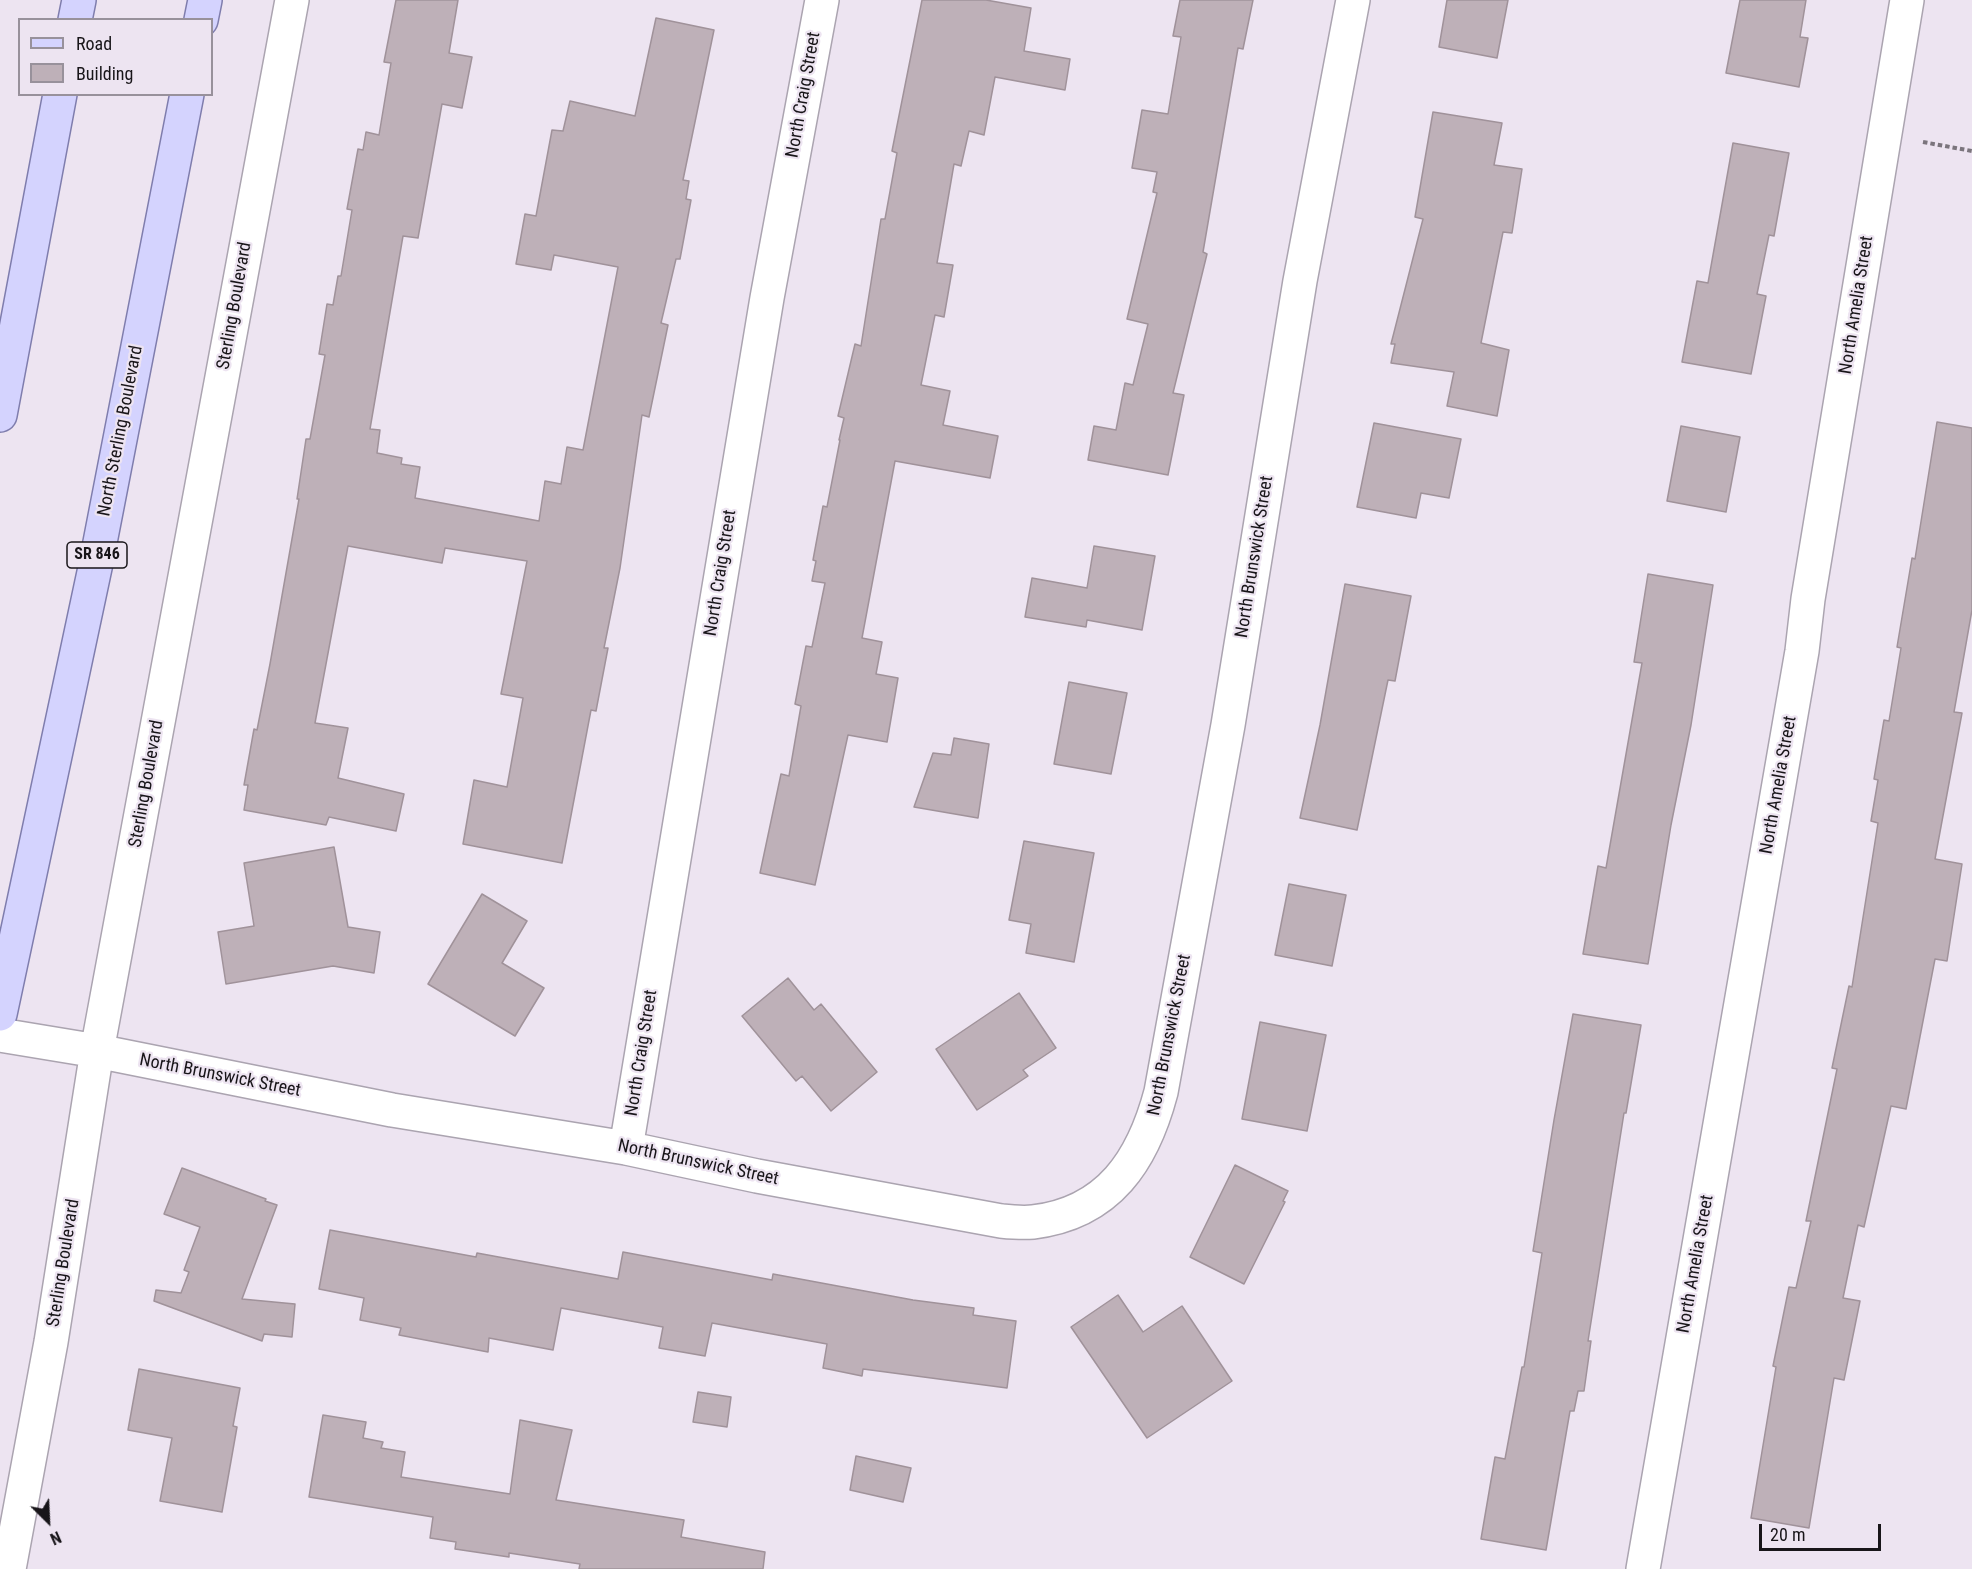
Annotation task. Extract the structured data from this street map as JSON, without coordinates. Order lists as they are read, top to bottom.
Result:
{
  "streets": {
    "main road": ["North Sterling Boulevard", "SR 846"],
    "street": [
      "North Craig Street",
      "North Amelia Street",
      "Sterling Boulevard",
      "North Brunswick Street"
    ]
  },
  "crossings": [
    ["North Craig Street", "North Brunswick Street"],
    ["Sterling Boulevard", "North Brunswick Street"]
  ],
  "legend": ["Road", "Building"],
  "scale_bar": "20 m",
  "north": "bottom right"
}
